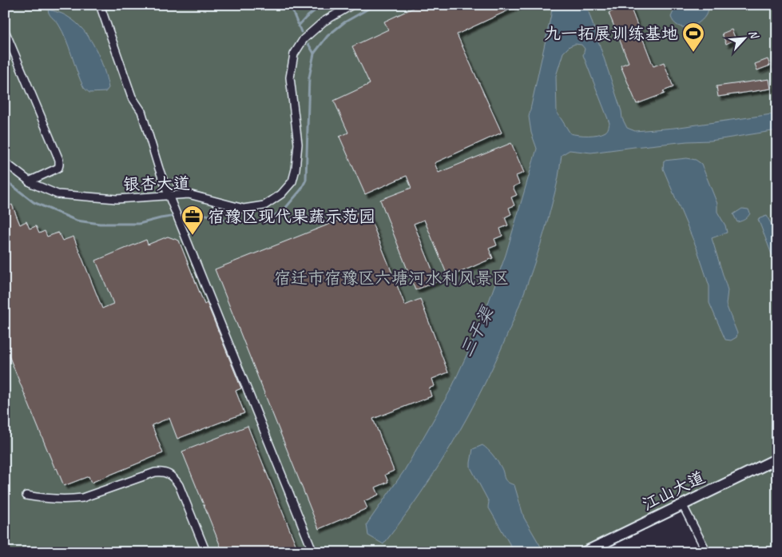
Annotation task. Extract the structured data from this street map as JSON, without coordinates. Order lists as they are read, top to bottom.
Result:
{
  "streets": {
    "main road": ["江山大道"],
    "street": ["银杏大道"]
  },
  "water": ["三干渠"],
  "parks": ["宿迁市宿豫区六塘河水利风景区"],
  "places": {
    "sports": ["九一拓展训练基地"],
    "office": ["宿豫区现代果蔬示范园"]
  },
  "north": "top right"
}
